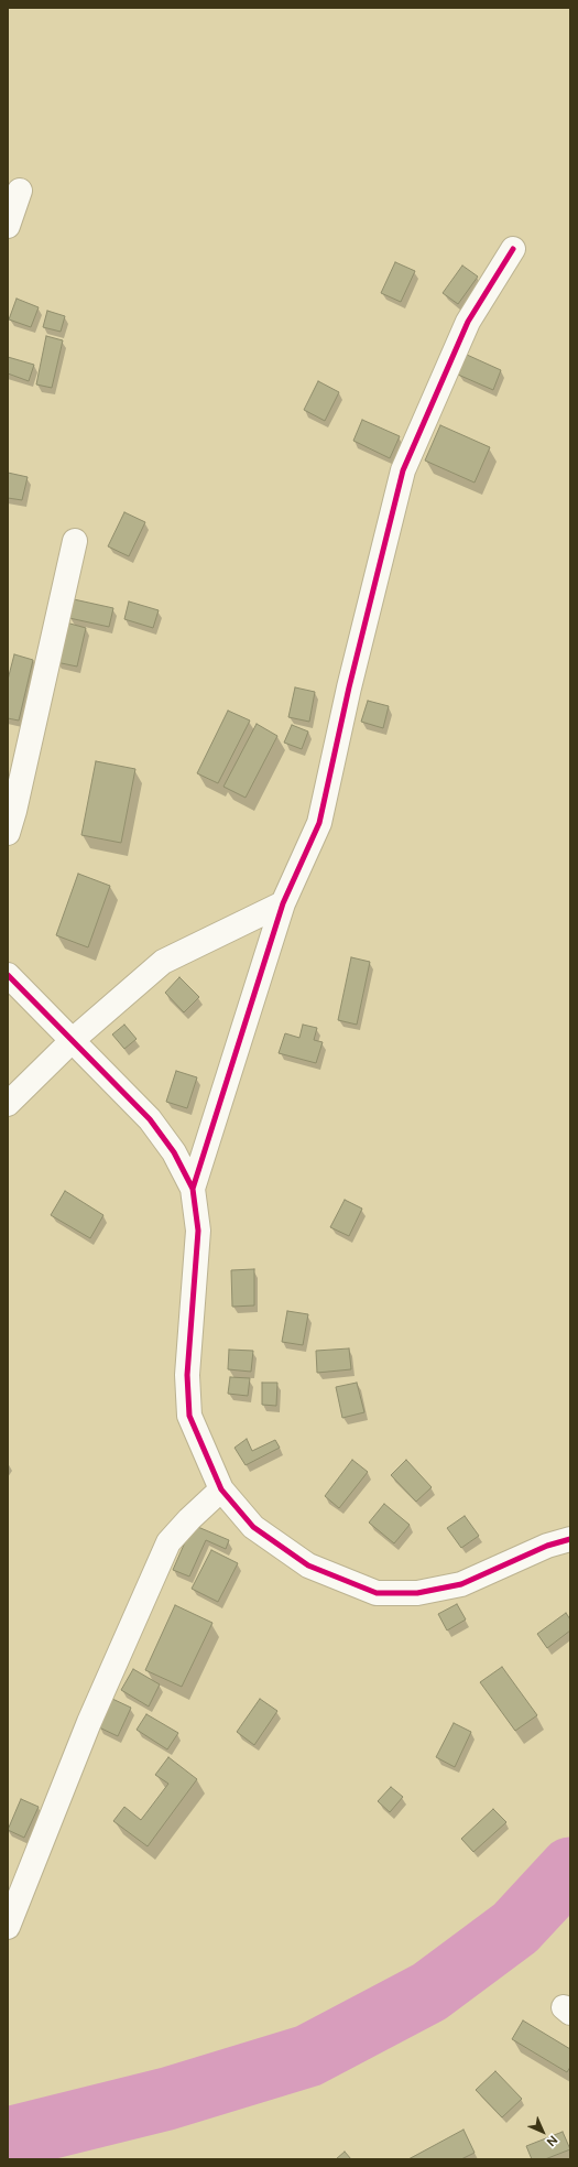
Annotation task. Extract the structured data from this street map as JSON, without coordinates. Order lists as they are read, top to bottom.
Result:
{
  "north": "bottom right"
}
